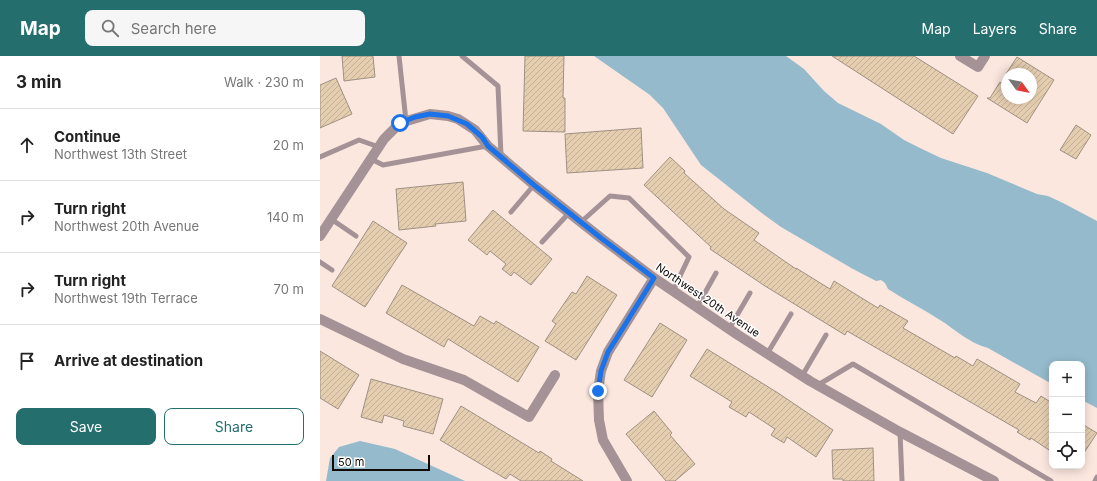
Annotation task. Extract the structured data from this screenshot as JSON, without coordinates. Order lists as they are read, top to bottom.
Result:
{
  "streets": {
    "street": ["Northwest 20th Avenue"]
  },
  "scale_bar": "50 m",
  "north": "bottom right",
  "page": {
    "header": "Map",
    "search": "Search here",
    "nav": ["Map", "Layers", "Share"],
    "heading": ["3 min", "Walk · 230 m"],
    "list": [
      ["Continue", "Northwest 13th Street", "20 m"],
      ["Turn right", "Northwest 20th Avenue", "140 m"],
      ["Turn right", "Northwest 19th Terrace", "70 m"],
      "Arrive at destination"
    ],
    "map_buttons": ["+", "−"],
    "buttons": ["Save", "Share"],
    "scale": "50 m"
  }
}
